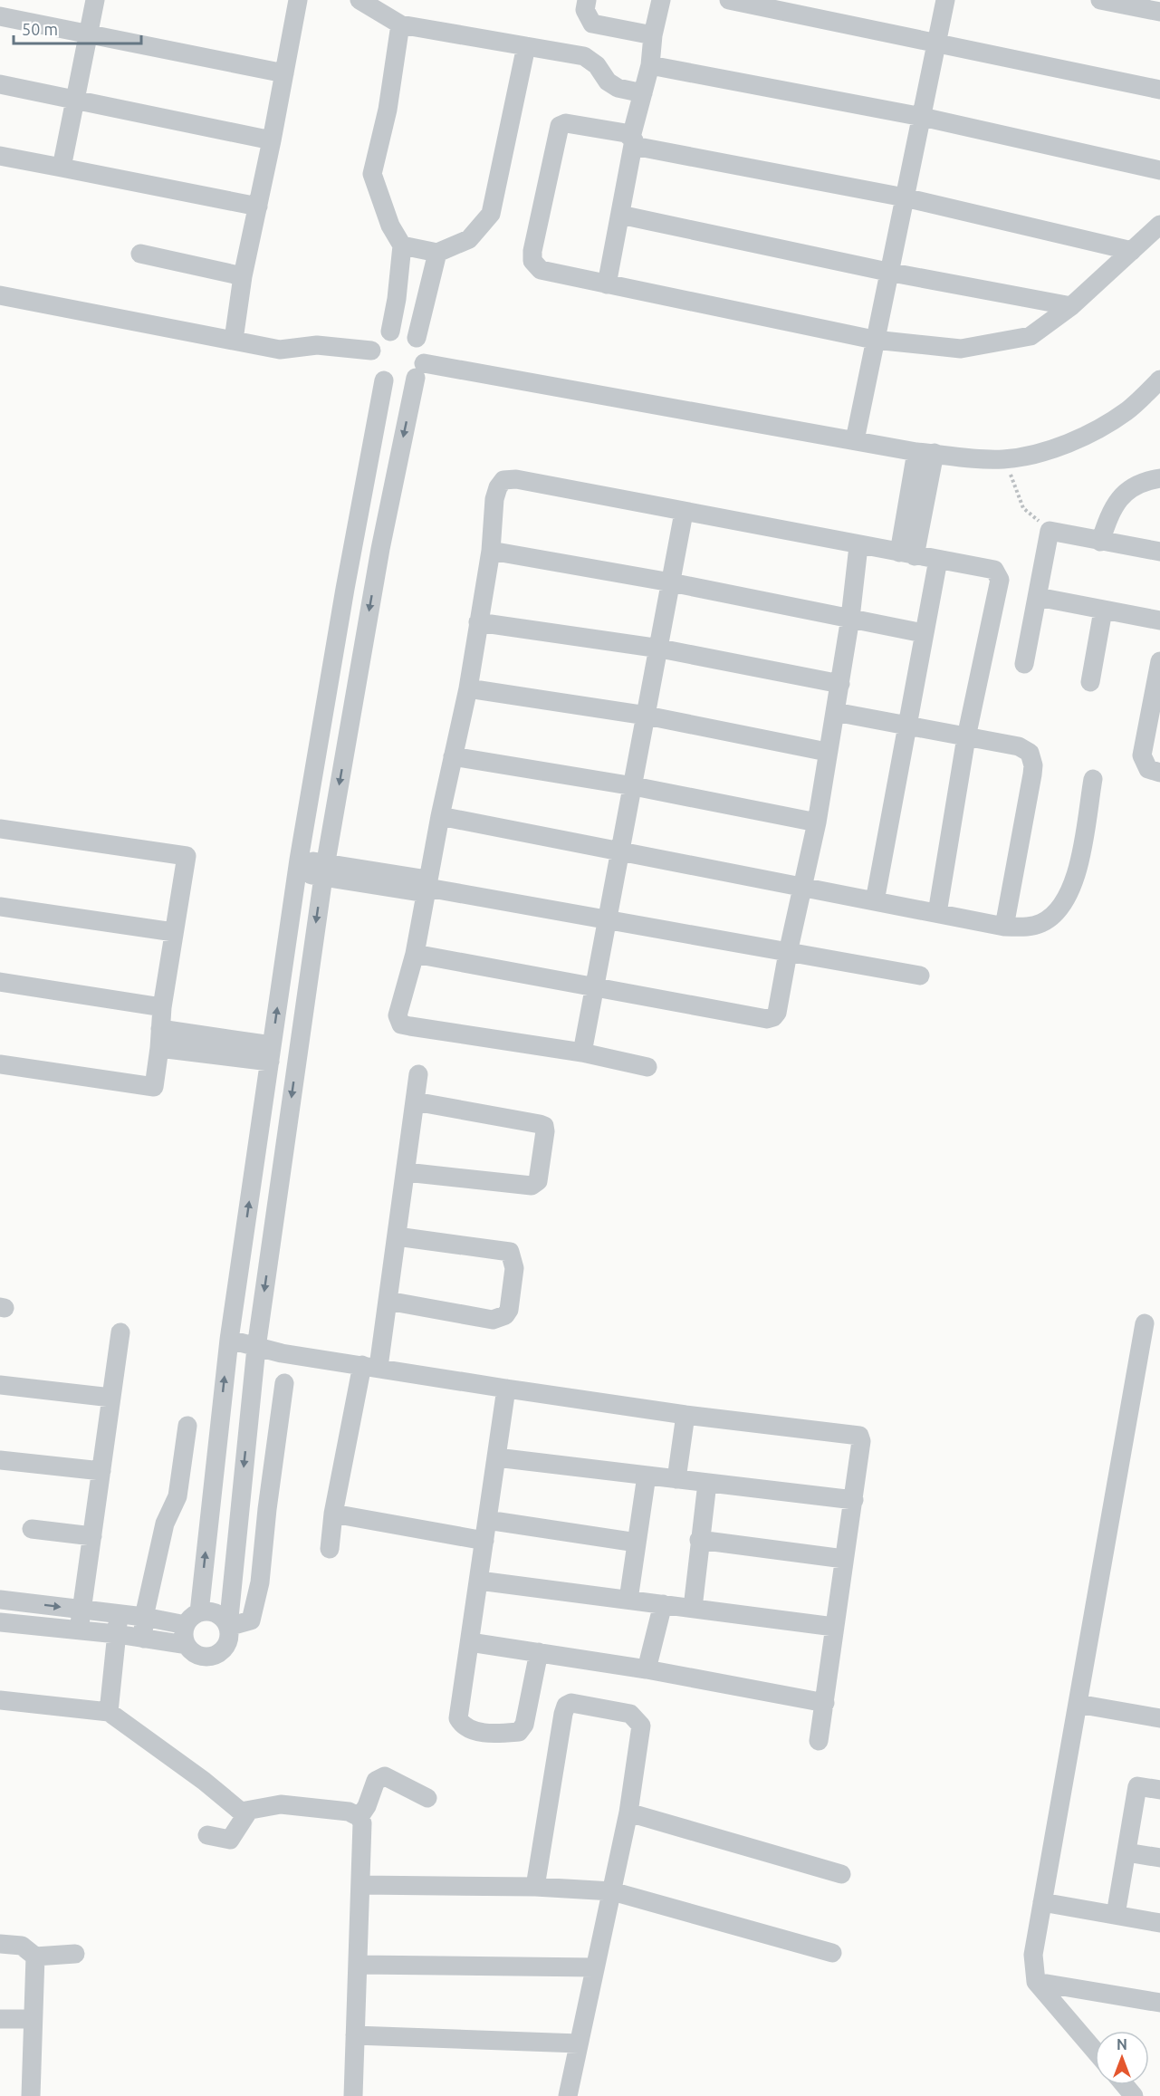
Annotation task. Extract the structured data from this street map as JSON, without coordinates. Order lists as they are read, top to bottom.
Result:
{
  "scale_bar": "50 m",
  "north": "top"
}
